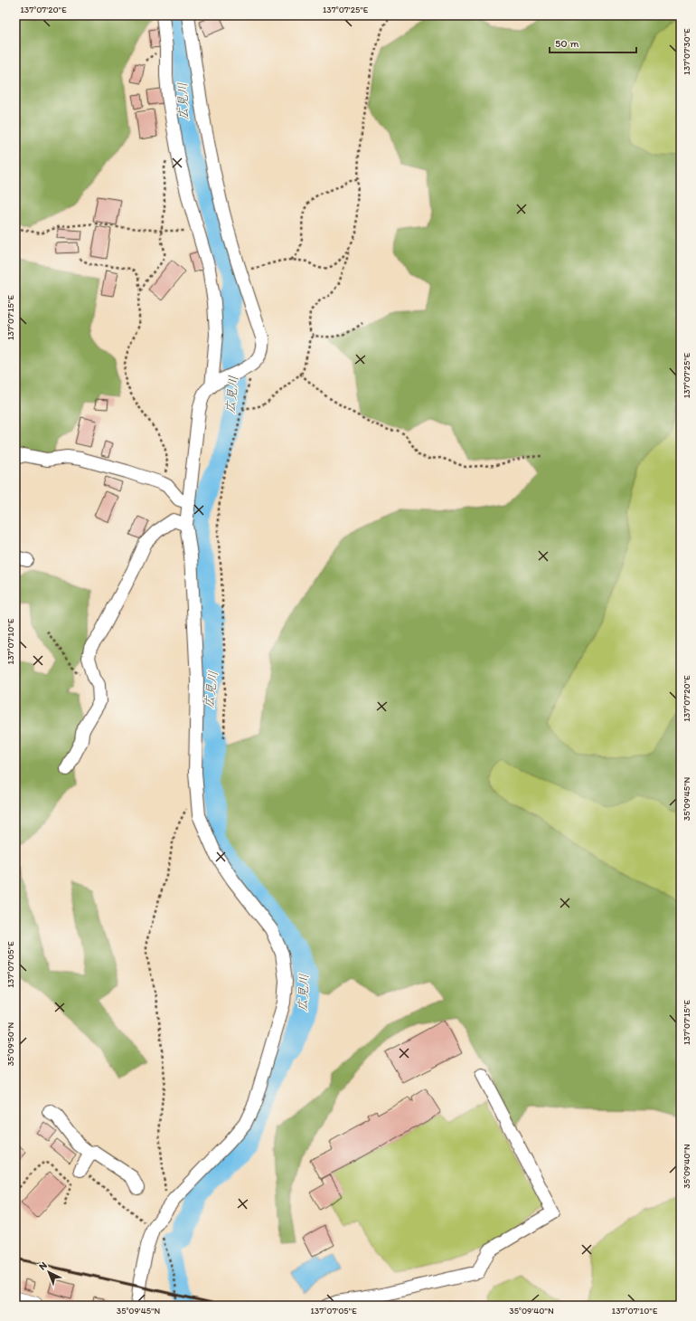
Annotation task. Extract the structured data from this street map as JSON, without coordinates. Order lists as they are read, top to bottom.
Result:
{
  "water": ["広見川"],
  "scale_bar": "50 m",
  "north": "top left",
  "coordinates": [
    "137°07'20\"E",
    "137°07'25\"E",
    "137°07'30\"E",
    "137°07'15\"E",
    "137°07'10\"E",
    "35°09'45\"N",
    "137°07'05\"E",
    "35°09'50\"N",
    "35°09'40\"N"
  ]
}
